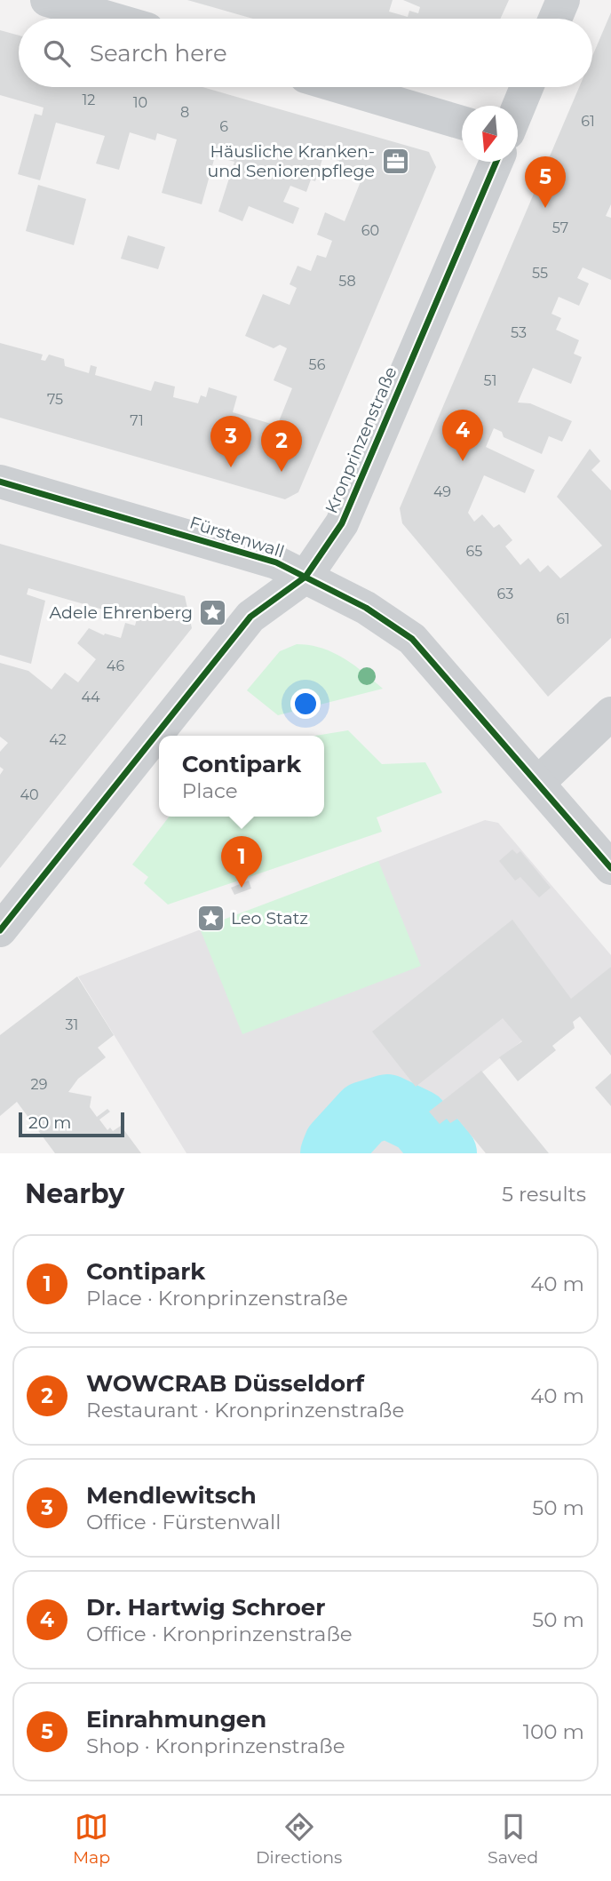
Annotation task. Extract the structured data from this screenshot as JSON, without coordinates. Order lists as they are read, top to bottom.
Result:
{
  "streets": {
    "street": ["Kronprinzenstraße", "Fürstenwall"]
  },
  "crossings": [
    ["Kronprinzenstraße", "Fürstenwall"]
  ],
  "places": {
    "office": ["Häusliche Kranken- und Seniorenpflege"],
    "place": ["Adele Ehrenberg", "Leo Statz"]
  },
  "house_numbers": [
    "12",
    "10",
    "8",
    "61",
    "6",
    "57",
    "60",
    "55",
    "58",
    "53",
    "56",
    "51",
    "75",
    "71",
    "49",
    "65",
    "63",
    "61",
    "46",
    "44",
    "42",
    "40",
    "31",
    "29"
  ],
  "scale_bar": "20 m",
  "north": "bottom",
  "page": {
    "search": "Search here",
    "pins": [
      "5",
      "4",
      "3",
      "2",
      "1"
    ],
    "popup": ["Contipark", "Place"],
    "scale": "20 m",
    "heading": ["Nearby", "5 results"],
    "list": [
      {
        "mark": "1",
        "name": "Contipark",
        "note": "Place · Kronprinzenstraße",
        "value": "40 m"
      },
      {
        "mark": "2",
        "name": "WOWCRAB Düsseldorf",
        "note": "Restaurant · Kronprinzenstraße",
        "value": "40 m"
      },
      {
        "mark": "3",
        "name": "Mendlewitsch",
        "note": "Office · Fürstenwall",
        "value": "50 m"
      },
      {
        "mark": "4",
        "name": "Dr. Hartwig Schroer",
        "note": "Office · Kronprinzenstraße",
        "value": "50 m"
      },
      {
        "mark": "5",
        "name": "Einrahmungen",
        "note": "Shop · Kronprinzenstraße",
        "value": "100 m"
      }
    ],
    "nav": ["Map", "Directions", "Saved"]
  }
}
